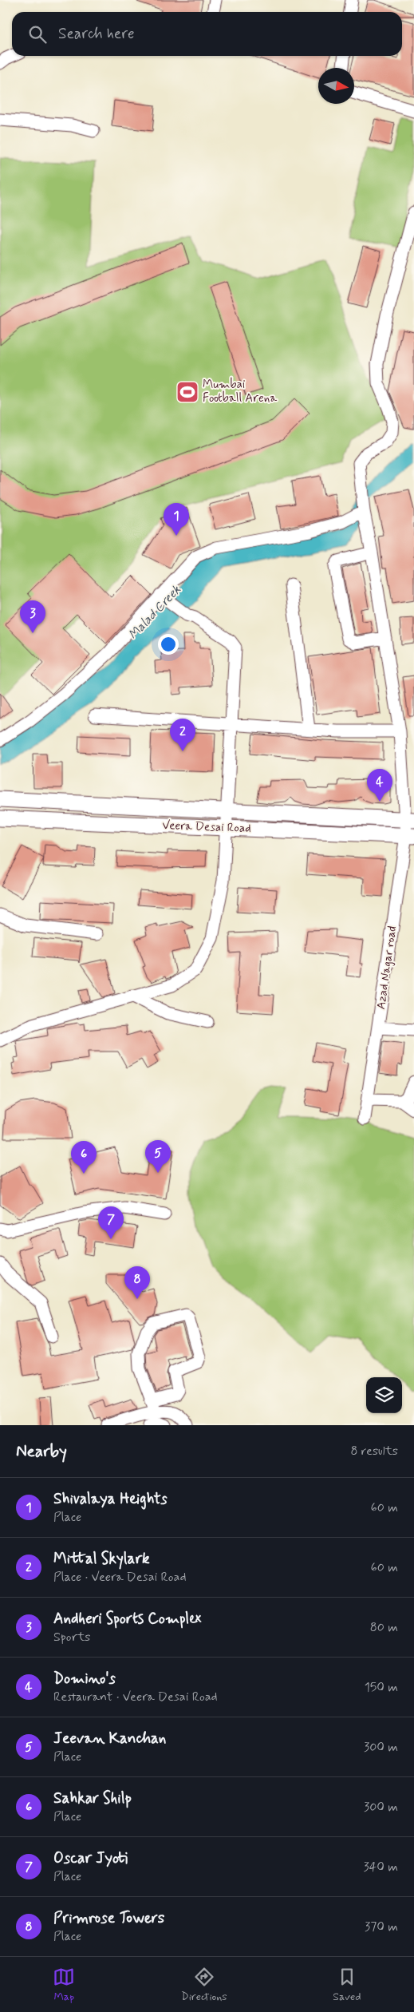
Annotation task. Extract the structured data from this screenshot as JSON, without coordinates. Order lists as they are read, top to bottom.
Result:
{
  "streets": {
    "street": ["Veera Desai Road", "Azad Nagar road"]
  },
  "crossings": [
    ["Veera Desai Road", "Azad Nagar road"]
  ],
  "water": ["Malad Creek"],
  "places": {
    "sports": ["Mumbai Football Arena"]
  },
  "north": "right",
  "page": {
    "search": "Search here",
    "pins": [
      "1",
      "3",
      "2",
      "4",
      "5",
      "6",
      "7",
      "8"
    ],
    "heading": ["Nearby", "8 results"],
    "list": [
      {
        "mark": "1",
        "name": "Shivalaya Heights",
        "note": "Place",
        "value": "60 m"
      },
      {
        "mark": "2",
        "name": "Mittal Skylark",
        "note": "Place · Veera Desai Road",
        "value": "60 m"
      },
      {
        "mark": "3",
        "name": "Andheri Sports Complex",
        "note": "Sports",
        "value": "80 m"
      },
      {
        "mark": "4",
        "name": "Domino's",
        "note": "Restaurant · Veera Desai Road",
        "value": "150 m"
      },
      {
        "mark": "5",
        "name": "Jeevan Kanchan",
        "note": "Place",
        "value": "300 m"
      },
      {
        "mark": "6",
        "name": "Sahkar Shilp",
        "note": "Place",
        "value": "300 m"
      },
      {
        "mark": "7",
        "name": "Oscar Jyoti",
        "note": "Place",
        "value": "340 m"
      },
      {
        "mark": "8",
        "name": "Primrose Towers",
        "note": "Place",
        "value": "370 m"
      }
    ],
    "nav": ["Map", "Directions", "Saved"]
  }
}
